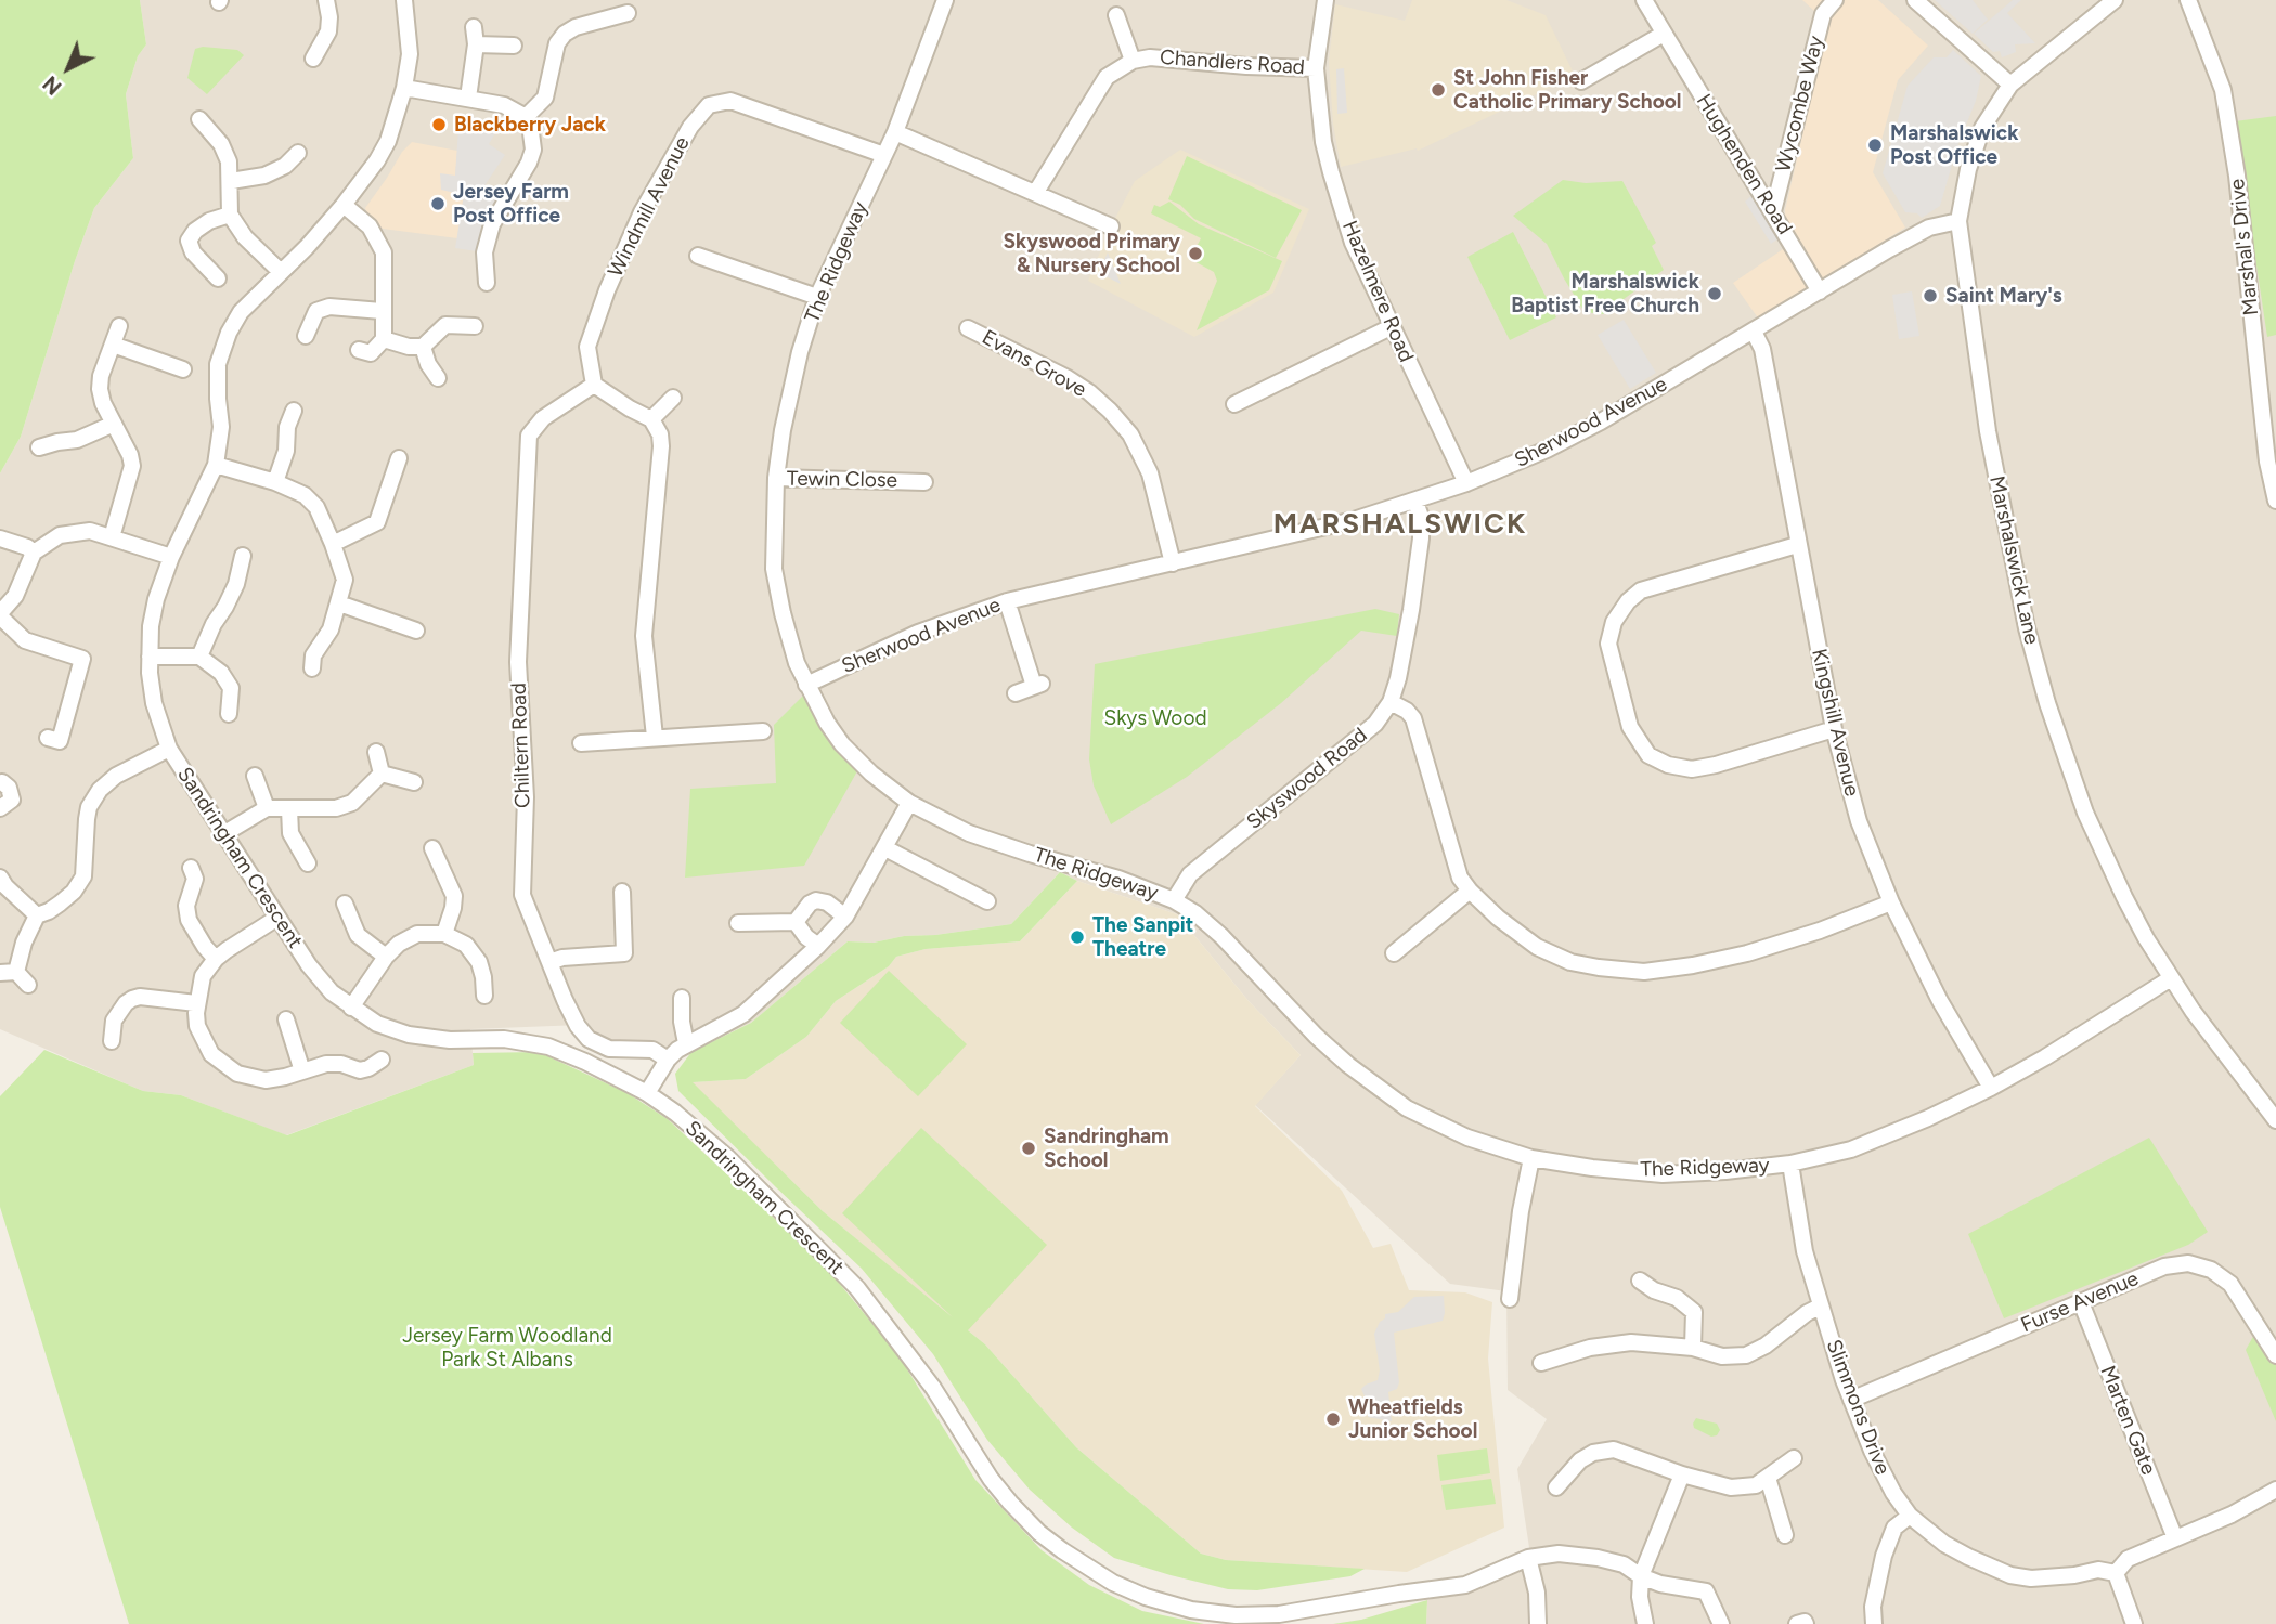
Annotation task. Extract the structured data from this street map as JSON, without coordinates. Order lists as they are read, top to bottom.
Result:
{
  "streets": {
    "street": [
      "Chandlers Road",
      "Wycombe Way",
      "Hughenden Road",
      "Windmill Avenue",
      "Marshal's Drive",
      "The Ridgeway",
      "Hazelmere Road",
      "Evans Grove",
      "Sherwood Avenue",
      "Tewin Close",
      "Marshalswick Lane",
      "Kingshill Avenue",
      "Chiltern Road",
      "Skyswood Road",
      "Sandringham Crescent",
      "Furse Avenue",
      "Slimmons Drive",
      "Marten Gate"
    ]
  },
  "crossings": [
    ["Chandlers Road", "Hazelmere Road"],
    ["Wycombe Way", "Hughenden Road"],
    ["Hughenden Road", "Sherwood Avenue"],
    ["Windmill Avenue", "The Ridgeway"],
    ["Windmill Avenue", "Chiltern Road"],
    ["The Ridgeway", "Sherwood Avenue"],
    ["The Ridgeway", "Tewin Close"],
    ["The Ridgeway", "Marshalswick Lane"],
    ["The Ridgeway", "Kingshill Avenue"],
    ["The Ridgeway", "Skyswood Road"],
    ["The Ridgeway", "Slimmons Drive"],
    ["Hazelmere Road", "Sherwood Avenue"],
    ["Evans Grove", "Sherwood Avenue"],
    ["Sherwood Avenue", "Marshalswick Lane"],
    ["Sherwood Avenue", "Kingshill Avenue"],
    ["Sherwood Avenue", "Skyswood Road"],
    ["Furse Avenue", "Slimmons Drive"],
    ["Furse Avenue", "Marten Gate"]
  ],
  "districts": ["MARSHALSWICK"],
  "parks": ["Skys Wood", "Jersey Farm Woodland Park St Albans"],
  "places": [
    "St John Fisher Catholic Primary School",
    "Blackberry Jack",
    "Marshalswick Post Office",
    "Jersey Farm Post Office",
    "Skyswood Primary & Nursery School",
    "Marshalswick Baptist Free Church",
    "Saint Mary's",
    "The Sanpit Theatre",
    "Sandringham School",
    "Wheatfields Junior School"
  ],
  "north": "bottom left"
}
